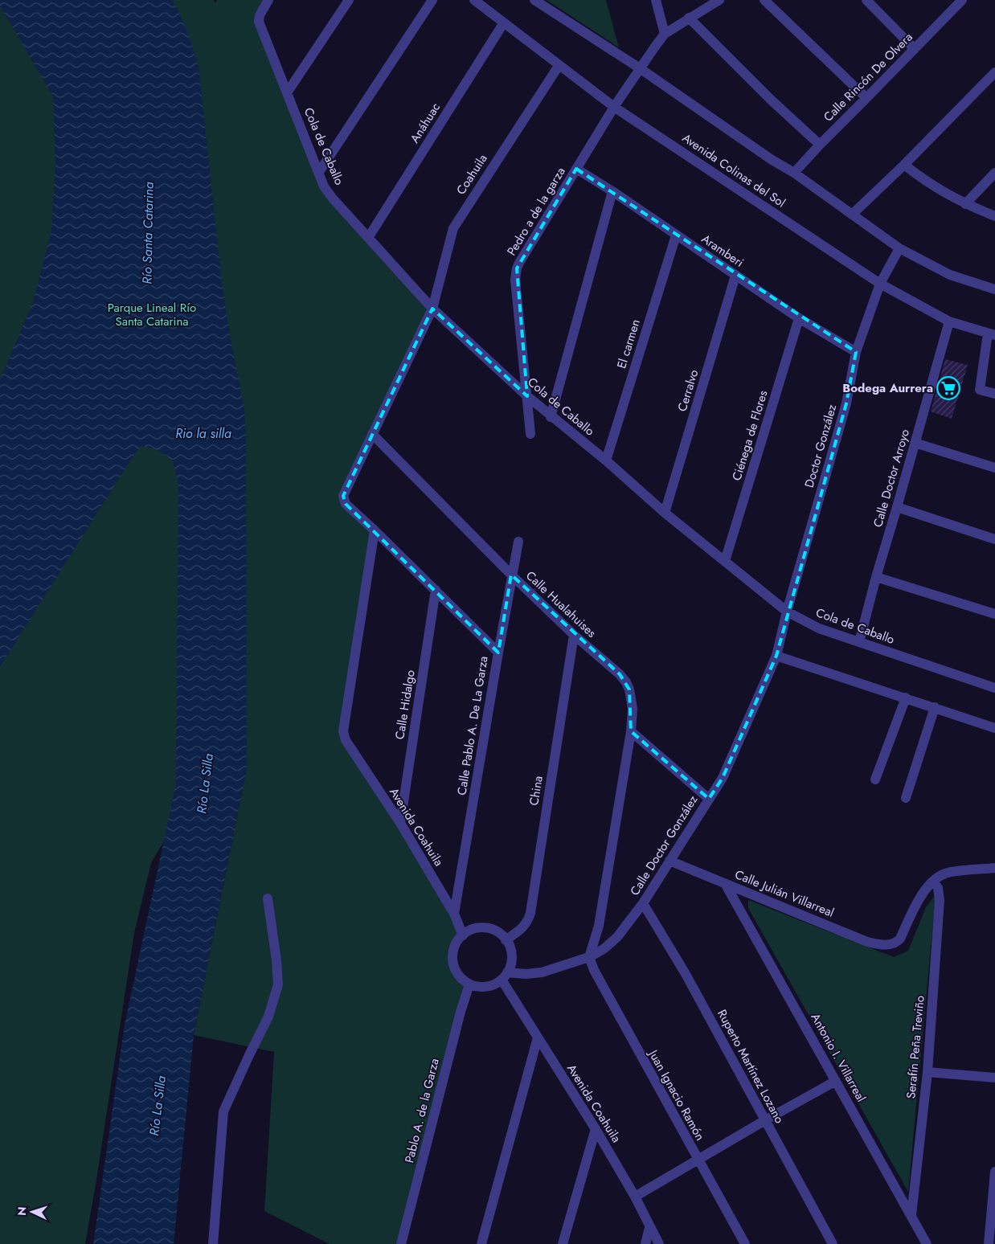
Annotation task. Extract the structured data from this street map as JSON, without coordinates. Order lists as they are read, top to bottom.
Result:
{
  "streets": {
    "street": [
      "Calle Rincón De Olvera",
      "Anáhuac",
      "Cola de Caballo",
      "Avenida Colinas del Sol",
      "Coahuila",
      "Pedro a de la garza",
      "Aramberi",
      "El carmen",
      "Cerralvo",
      "Ciénega de Flores",
      "Doctor González",
      "Calle Doctor Arroyo",
      "Calle Hualahuises",
      "Calle Hidalgo",
      "Calle Pablo A. De La Garza",
      "China",
      "Avenida Coahuila",
      "Calle Doctor González",
      "Calle Julián Villarreal",
      "Serafín Peña Treviño",
      "Antonio I. Villarreal",
      "Ruperto Martínez Lozano",
      "Juan Ignacio Ramón",
      "Pablo A. de la Garza"
    ]
  },
  "crossings": [
    ["Anáhuac", "Cola de Caballo"],
    ["Anáhuac", "Avenida Colinas del Sol"],
    ["Cola de Caballo", "Coahuila"],
    ["Cola de Caballo", "Pedro a de la garza"],
    ["Cola de Caballo", "El carmen"],
    ["Cola de Caballo", "Cerralvo"],
    ["Cola de Caballo", "Ciénega de Flores"],
    ["Cola de Caballo", "Doctor González"],
    ["Cola de Caballo", "Calle Doctor Arroyo"],
    ["Avenida Colinas del Sol", "Coahuila"],
    ["Avenida Colinas del Sol", "Pedro a de la garza"],
    ["Avenida Colinas del Sol", "Doctor González"],
    ["Avenida Colinas del Sol", "Calle Doctor Arroyo"],
    ["Coahuila", "Calle Hualahuises"],
    ["Coahuila", "Avenida Coahuila"],
    ["Pedro a de la garza", "Aramberi"],
    ["Aramberi", "El carmen"],
    ["Aramberi", "Cerralvo"],
    ["Aramberi", "Ciénega de Flores"],
    ["Aramberi", "Doctor González"],
    ["Doctor González", "Calle Doctor González"],
    ["Calle Hualahuises", "Calle Pablo A. De La Garza"],
    ["Calle Hualahuises", "China"],
    ["Calle Hualahuises", "Calle Doctor González"],
    ["Calle Hualahuises", "Juan Ignacio Ramón"],
    ["Calle Hidalgo", "Avenida Coahuila"],
    ["Calle Pablo A. De La Garza", "Avenida Coahuila"],
    ["China", "Avenida Coahuila"],
    ["China", "Calle Doctor González"],
    ["China", "Pablo A. de la Garza"],
    ["Avenida Coahuila", "Calle Doctor González"],
    ["Avenida Coahuila", "Pablo A. de la Garza"],
    ["Calle Doctor González", "Calle Julián Villarreal"],
    ["Calle Doctor González", "Ruperto Martínez Lozano"],
    ["Calle Doctor González", "Juan Ignacio Ramón"],
    ["Calle Doctor González", "Pablo A. de la Garza"],
    ["Calle Julián Villarreal", "Serafín Peña Treviño"],
    ["Calle Julián Villarreal", "Antonio I. Villarreal"],
    ["Serafín Peña Treviño", "Antonio I. Villarreal"]
  ],
  "water": ["Río Santa Catarina", "Rio la silla", "Río La Silla"],
  "parks": ["Parque Lineal Río Santa Catarina"],
  "places": {
    "supermarket": ["Bodega Aurrera"]
  },
  "north": "left"
}
